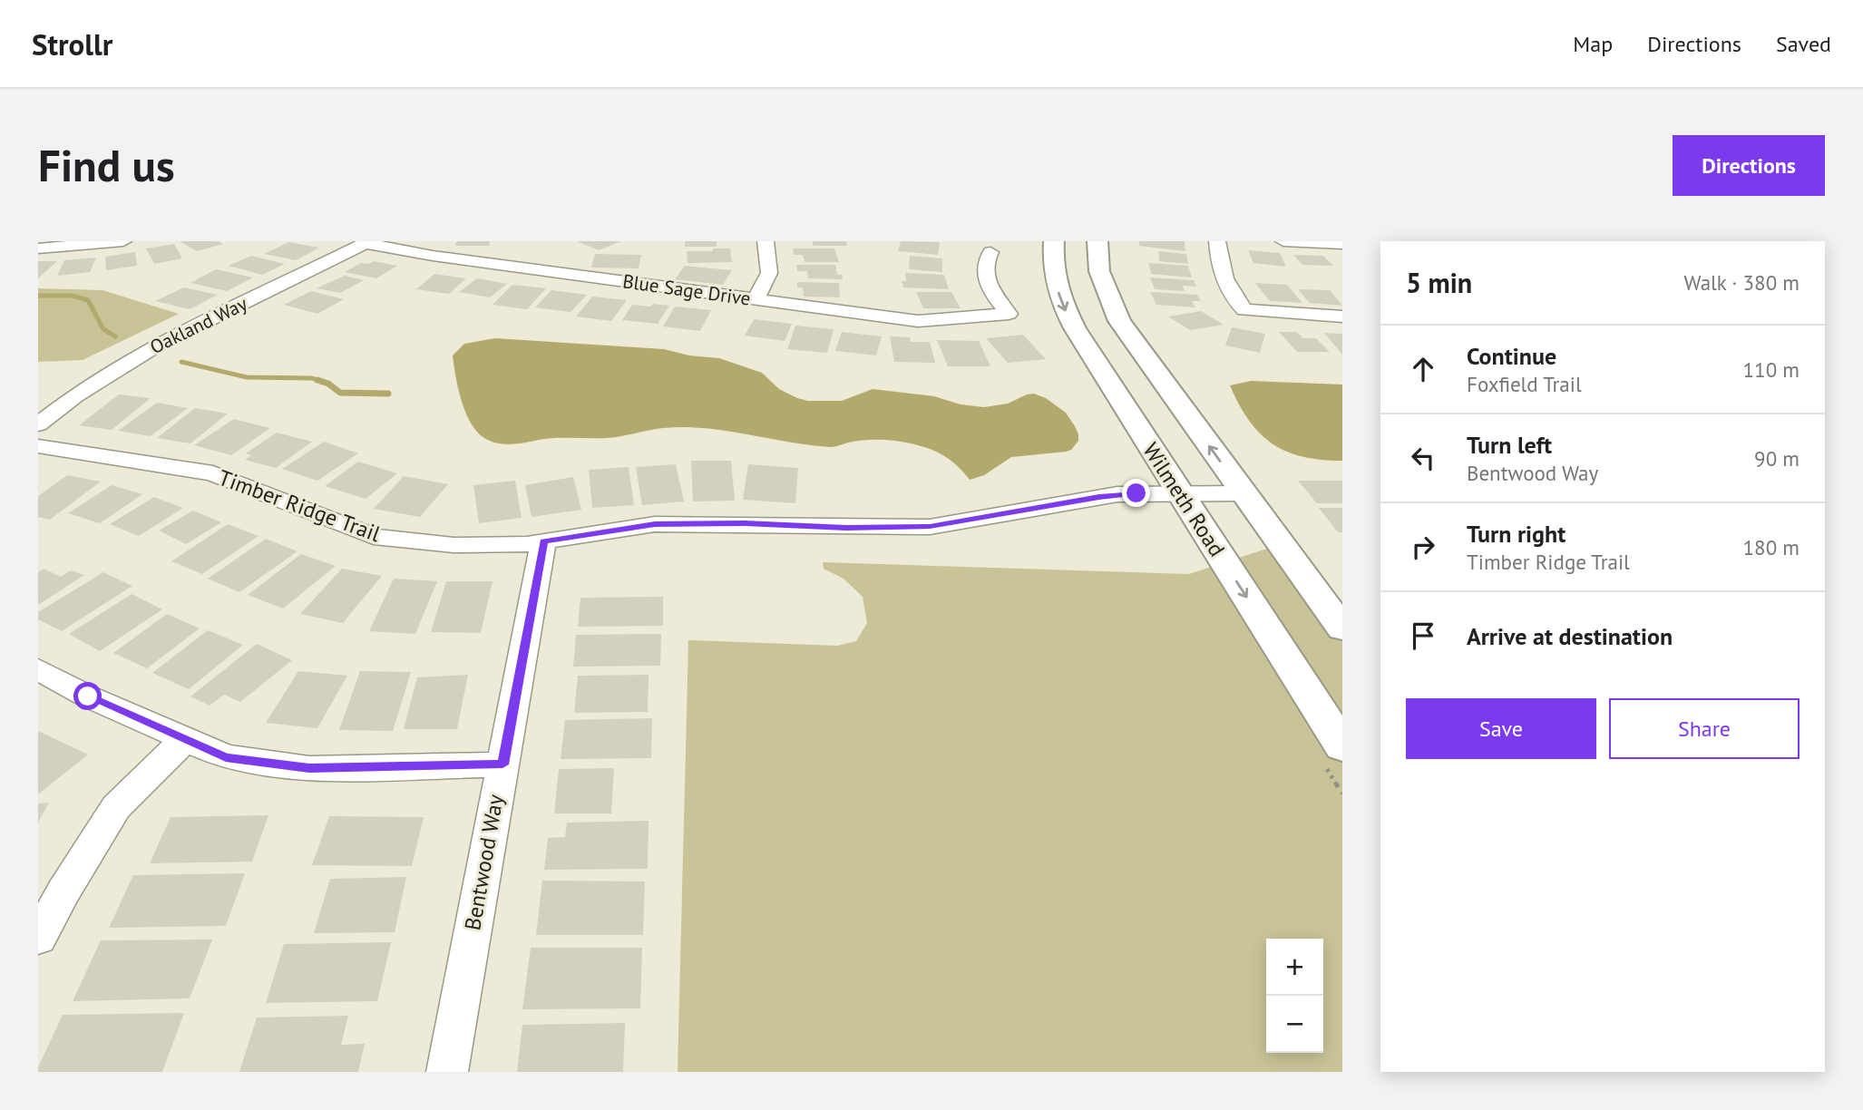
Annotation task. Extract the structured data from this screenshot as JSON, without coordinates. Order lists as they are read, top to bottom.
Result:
{
  "streets": {
    "main road": ["Wilmeth Road"],
    "street": [
      "Blue Sage Drive",
      "Oakland Way",
      "Timber Ridge Trail",
      "Bentwood Way"
    ]
  },
  "crossings": [
    ["Blue Sage Drive", "Oakland Way"],
    ["Wilmeth Road", "Timber Ridge Trail"],
    ["Timber Ridge Trail", "Bentwood Way"]
  ],
  "page": {
    "header": "Strollr",
    "nav": ["Map", "Directions", "Saved"],
    "buttons": [
      "Directions",
      ["Save", "Share"]
    ],
    "title": "Find us",
    "heading": ["5 min", "Walk · 380 m"],
    "list": [
      ["Continue", "Foxfield Trail", "110 m"],
      ["Turn left", "Bentwood Way", "90 m"],
      ["Turn right", "Timber Ridge Trail", "180 m"],
      "Arrive at destination"
    ],
    "map_buttons": ["+", "−"]
  }
}
